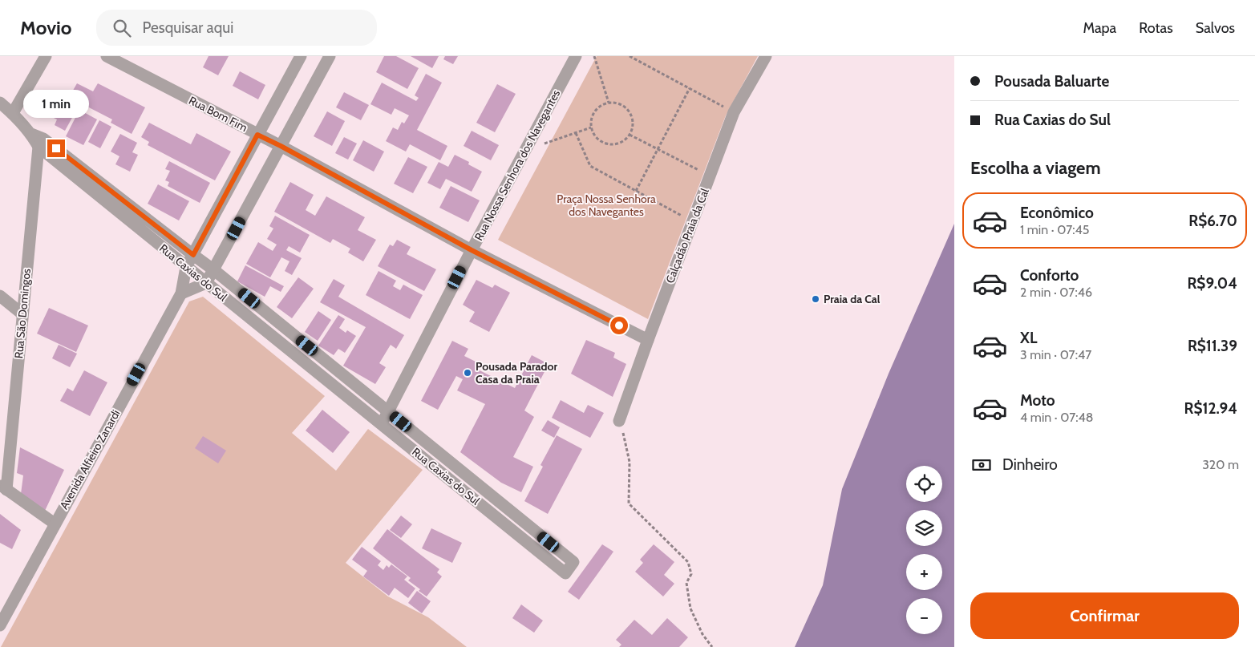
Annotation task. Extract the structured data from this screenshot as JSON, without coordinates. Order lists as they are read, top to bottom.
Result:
{
  "streets": {
    "street": [
      "Rua Bom Fim",
      "Rua Nossa Senhora dos Navegantes",
      "Calçadão Praia da Cal",
      "Rua Caxias do Sul",
      "Rua São Domingos",
      "Avenida Alfieiro Zanardi"
    ]
  },
  "crossings": [
    ["Rua Bom Fim", "Rua Nossa Senhora dos Navegantes"],
    ["Rua Bom Fim", "Calçadão Praia da Cal"],
    ["Rua Bom Fim", "Avenida Alfieiro Zanardi"],
    ["Rua Nossa Senhora dos Navegantes", "Rua Caxias do Sul"],
    ["Rua Caxias do Sul", "Rua São Domingos"],
    ["Rua Caxias do Sul", "Avenida Alfieiro Zanardi"]
  ],
  "parks": ["Praça Nossa Senhora dos Navegantes"],
  "places": ["Praia da Cal", "Pousada Parador Casa da Praia"],
  "page": {
    "header": "Movio",
    "search": "Pesquisar aqui",
    "nav": ["Mapa", "Rotas", "Salvos"],
    "banner": ["Pousada Baluarte", "Rua Caxias do Sul"],
    "bubble": "1 min",
    "heading": "Escolha a viagem",
    "list": [
      {
        "name": "Econômico",
        "note": "1 min · 07:45",
        "value": "R$6.70"
      },
      {
        "name": "Conforto",
        "note": "2 min · 07:46",
        "value": "R$9.04"
      },
      {
        "name": "XL",
        "note": "3 min · 07:47",
        "value": "R$11.39"
      },
      {
        "name": "Moto",
        "note": "4 min · 07:48",
        "value": "R$12.94"
      }
    ],
    "pay": ["Dinheiro", "320 m"],
    "map_buttons": ["+", "−"],
    "buttons": "Confirmar"
  }
}
